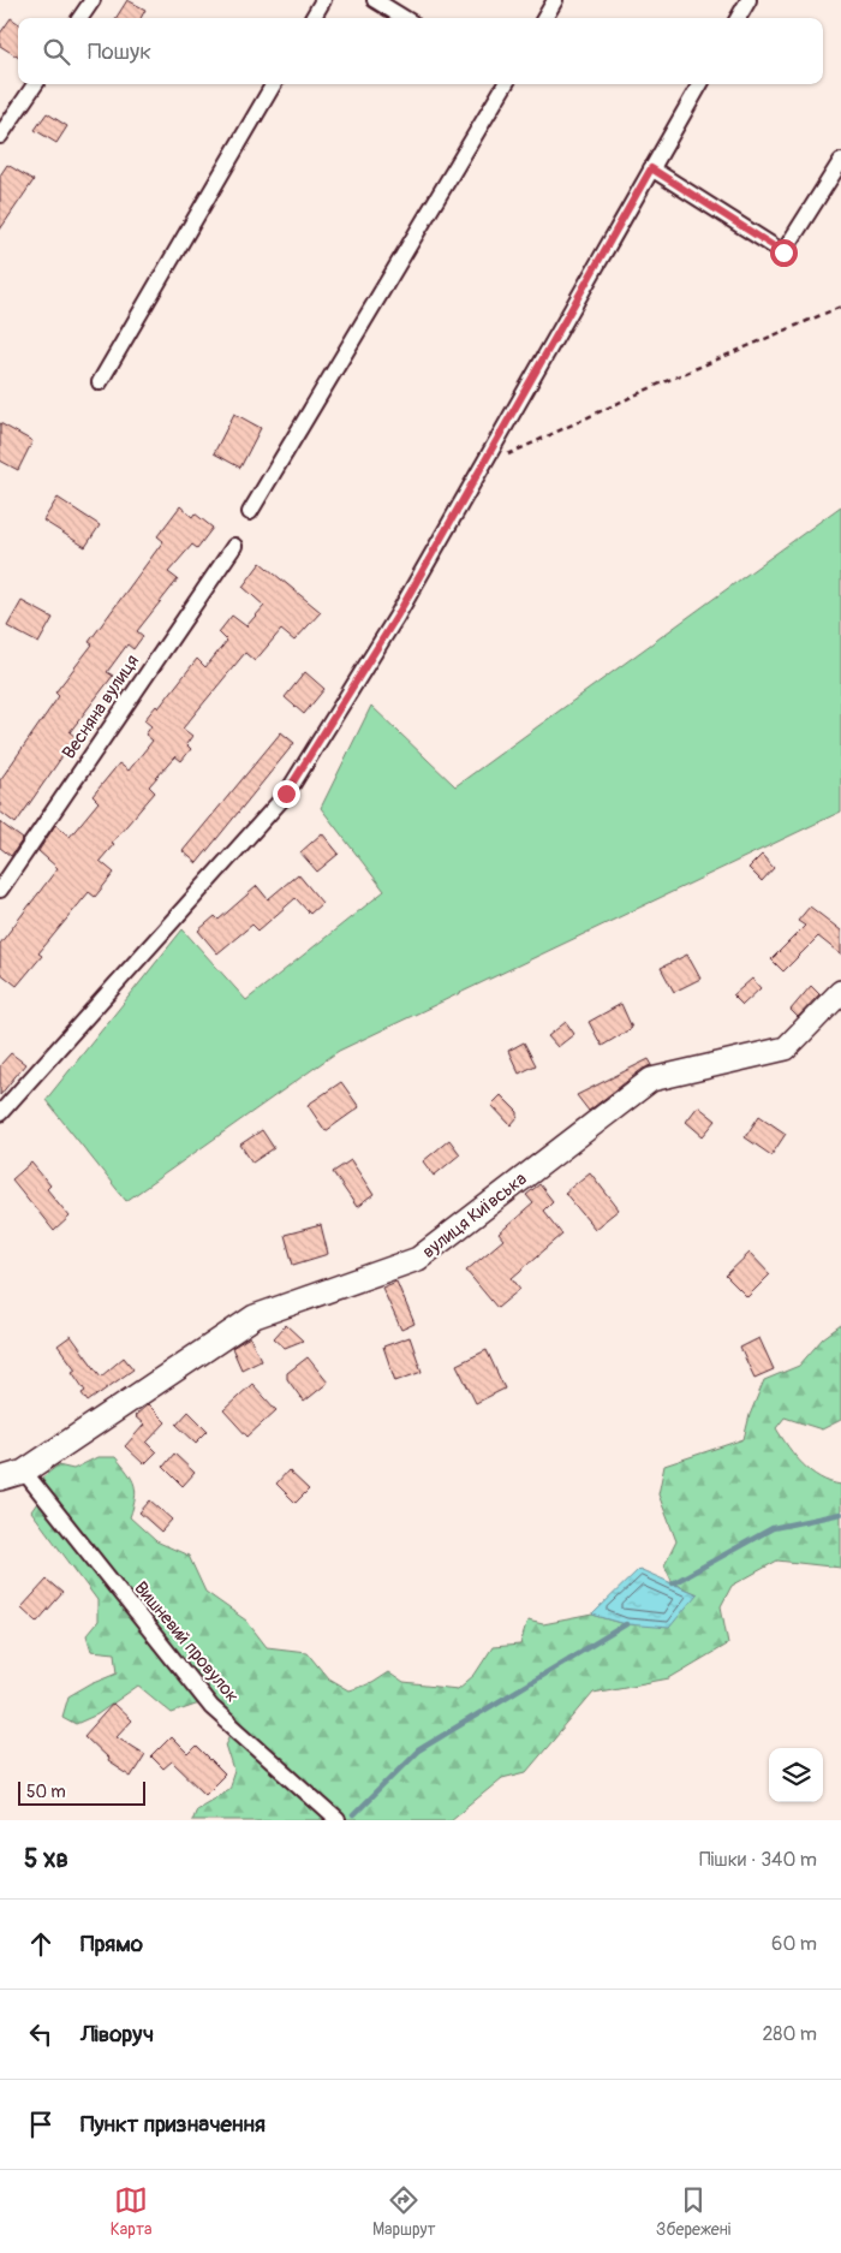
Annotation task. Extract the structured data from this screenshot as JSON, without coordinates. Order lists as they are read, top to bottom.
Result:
{
  "streets": {
    "street": ["Весняна вулиця", "вулиця Київська", "Вишневий провулок"]
  },
  "crossings": [
    ["вулиця Київська", "Вишневий провулок"]
  ],
  "scale_bar": "50 m",
  "page": {
    "search": "Пошук",
    "scale": "50 m",
    "heading": ["5 хв", "Пішки · 340 m"],
    "list": [
      ["Прямо", "60 m"],
      ["Ліворуч", "280 m"],
      "Пункт призначення"
    ],
    "nav": ["Карта", "Маршрут", "Збережені"]
  }
}
